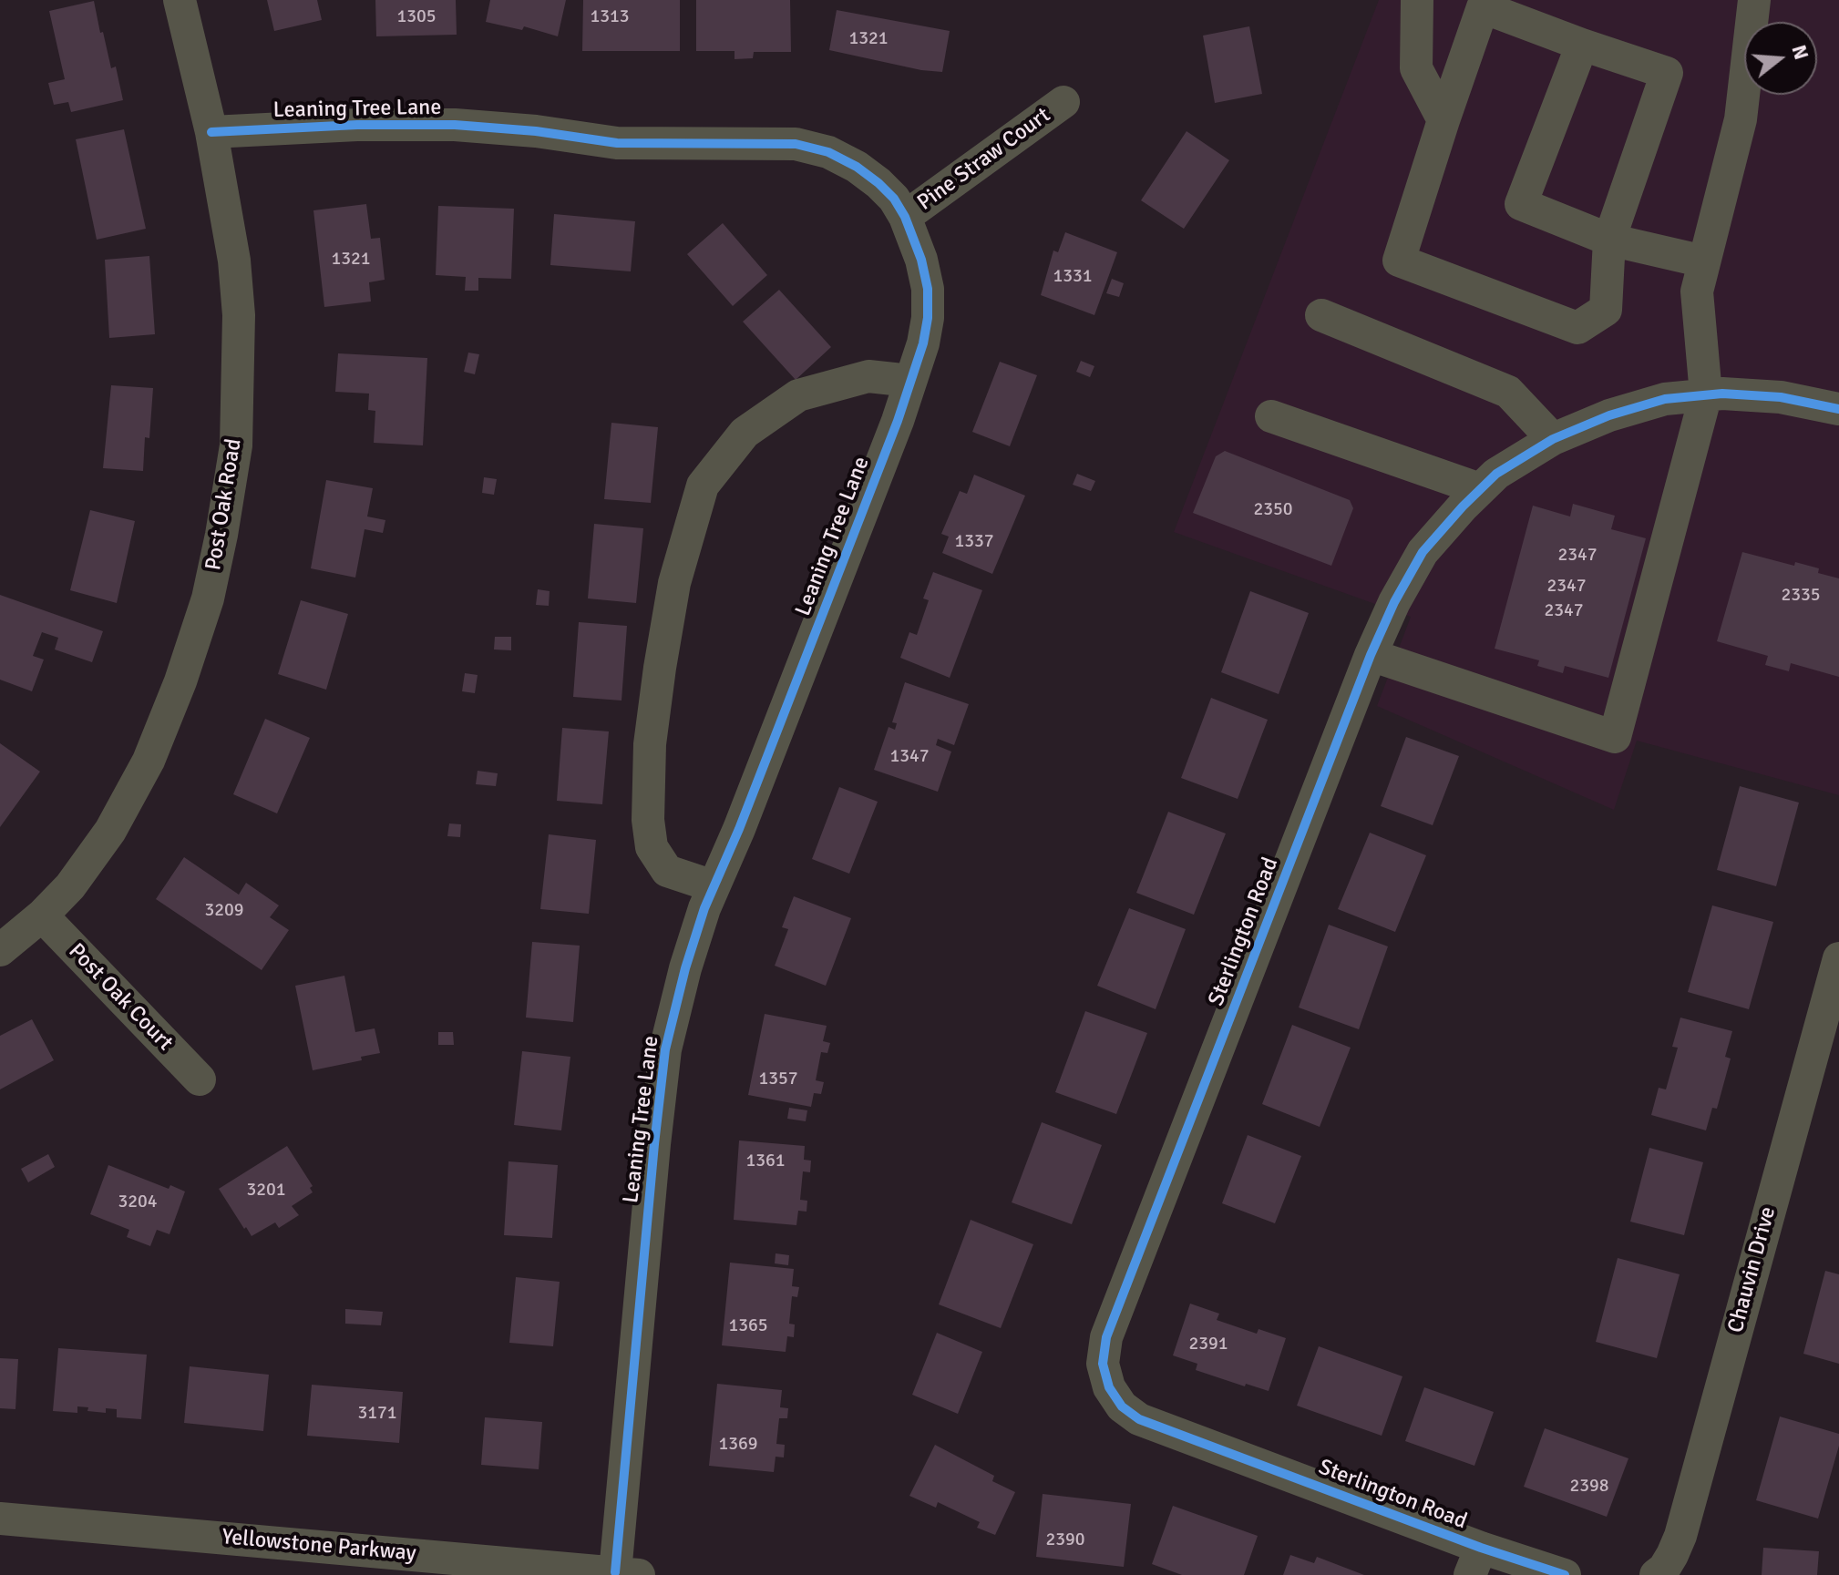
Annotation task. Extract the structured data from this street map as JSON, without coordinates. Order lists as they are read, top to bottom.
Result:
{
  "streets": {
    "street": [
      "Leaning Tree Lane",
      "Pine Straw Court",
      "Post Oak Road",
      "Sterlington Road",
      "Post Oak Court",
      "Chauvin Drive",
      "Yellowstone Parkway"
    ]
  },
  "crossings": [
    ["Leaning Tree Lane", "Pine Straw Court"],
    ["Leaning Tree Lane", "Post Oak Road"],
    ["Leaning Tree Lane", "Yellowstone Parkway"],
    ["Post Oak Road", "Post Oak Court"]
  ],
  "house_numbers": [
    "1305",
    "1313",
    "1321",
    "1321",
    "1331",
    "2350",
    "1337",
    "2347",
    "2347",
    "2335",
    "2347",
    "1347",
    "3209",
    "1357",
    "1361",
    "3201",
    "3204",
    "1365",
    "2391",
    "3171",
    "1369",
    "2398",
    "2390"
  ],
  "north": "right"
}
